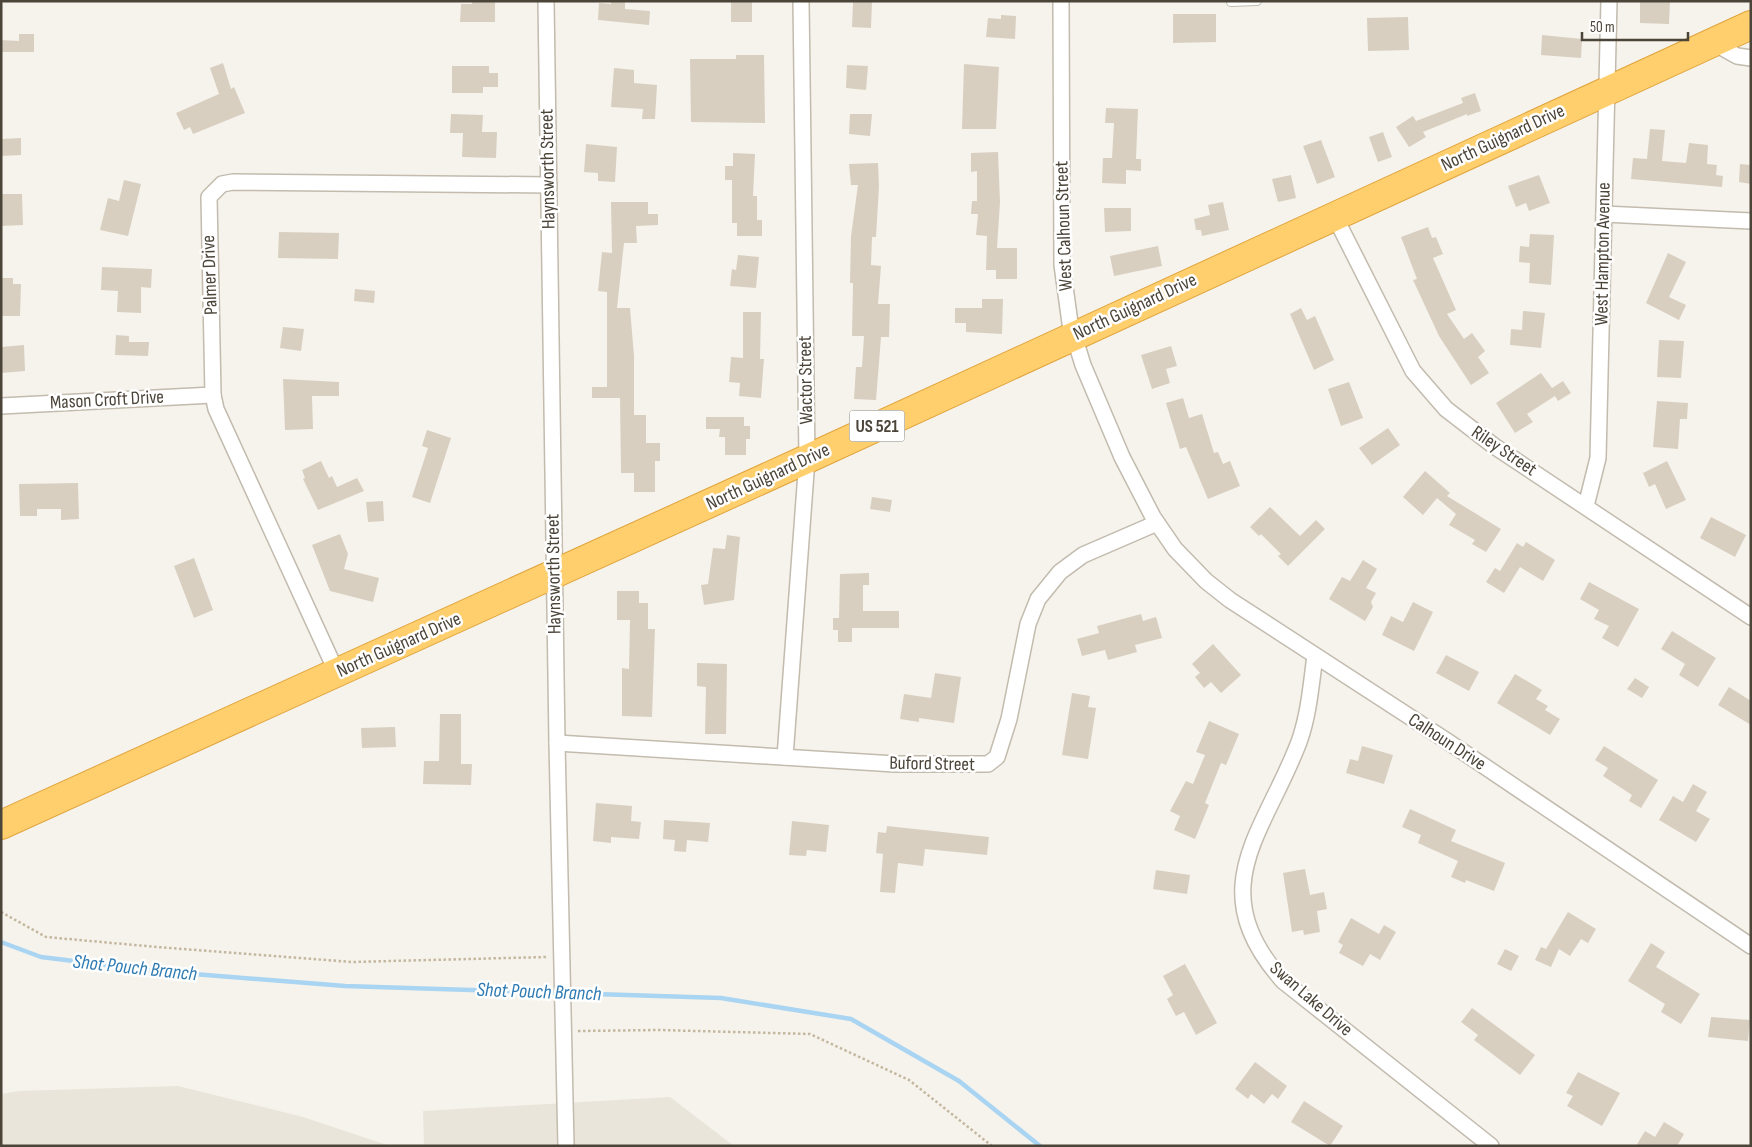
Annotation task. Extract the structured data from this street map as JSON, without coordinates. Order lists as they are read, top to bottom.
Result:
{
  "streets": {
    "highway": ["North Guignard Drive", "US 521"],
    "street": [
      "Haynsworth Street",
      "West Calhoun Street",
      "West Hampton Avenue",
      "Palmer Drive",
      "Wactor Street",
      "Mason Croft Drive",
      "Riley Street",
      "Calhoun Drive",
      "Buford Street",
      "Swan Lake Drive"
    ]
  },
  "crossings": [
    ["North Guignard Drive", "Haynsworth Street"],
    ["North Guignard Drive", "West Calhoun Street"],
    ["North Guignard Drive", "West Hampton Avenue"],
    ["North Guignard Drive", "Palmer Drive"],
    ["North Guignard Drive", "Wactor Street"],
    ["North Guignard Drive", "Riley Street"],
    ["Haynsworth Street", "Palmer Drive"],
    ["Haynsworth Street", "Buford Street"],
    ["West Calhoun Street", "Calhoun Drive"],
    ["West Calhoun Street", "Buford Street"],
    ["West Hampton Avenue", "Riley Street"],
    ["Palmer Drive", "Mason Croft Drive"],
    ["Wactor Street", "Buford Street"],
    ["Calhoun Drive", "Buford Street"],
    ["Calhoun Drive", "Swan Lake Drive"]
  ],
  "water": ["Shot Pouch Branch"],
  "scale_bar": "50 m"
}
